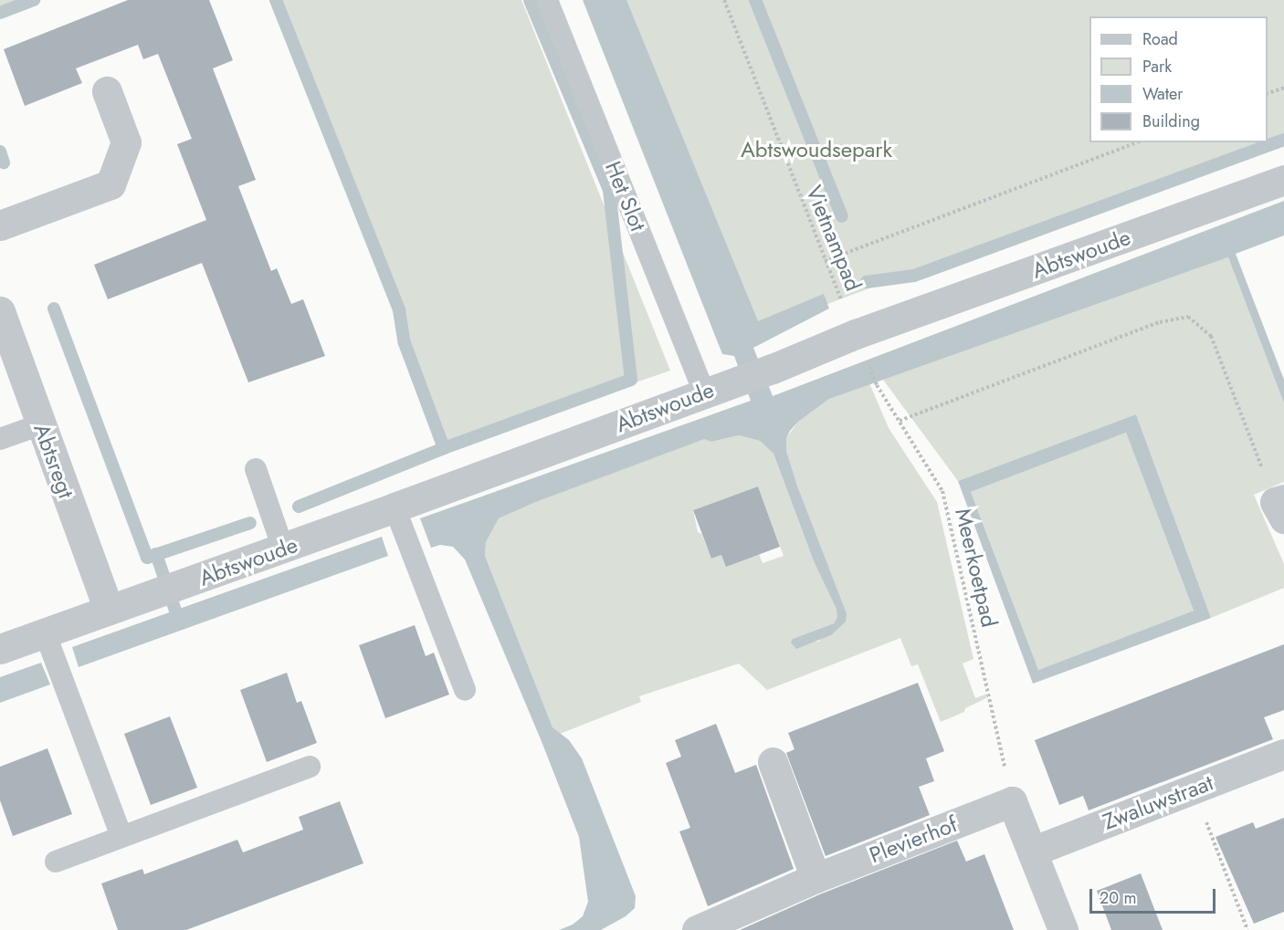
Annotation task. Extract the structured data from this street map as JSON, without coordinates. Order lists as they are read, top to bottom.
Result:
{
  "streets": {
    "street": [
      "Abtswoude",
      "Abtsregt",
      "Zwaluwstraat",
      "Plevierhof"
    ],
    "lane": ["Het Slot"],
    "path": ["Vietnampad", "Meerkoetpad"]
  },
  "crossings": [
    ["Het Slot", "Abtswoude"],
    ["Vietnampad", "Abtswoude"],
    ["Vietnampad", "Meerkoetpad"],
    ["Abtswoude", "Abtsregt"],
    ["Abtswoude", "Meerkoetpad"],
    ["Meerkoetpad", "Plevierhof"]
  ],
  "parks": ["Abtswoudsepark"],
  "legend": [
    "Road",
    "Park",
    "Water",
    "Building"
  ],
  "scale_bar": "20 m"
}
